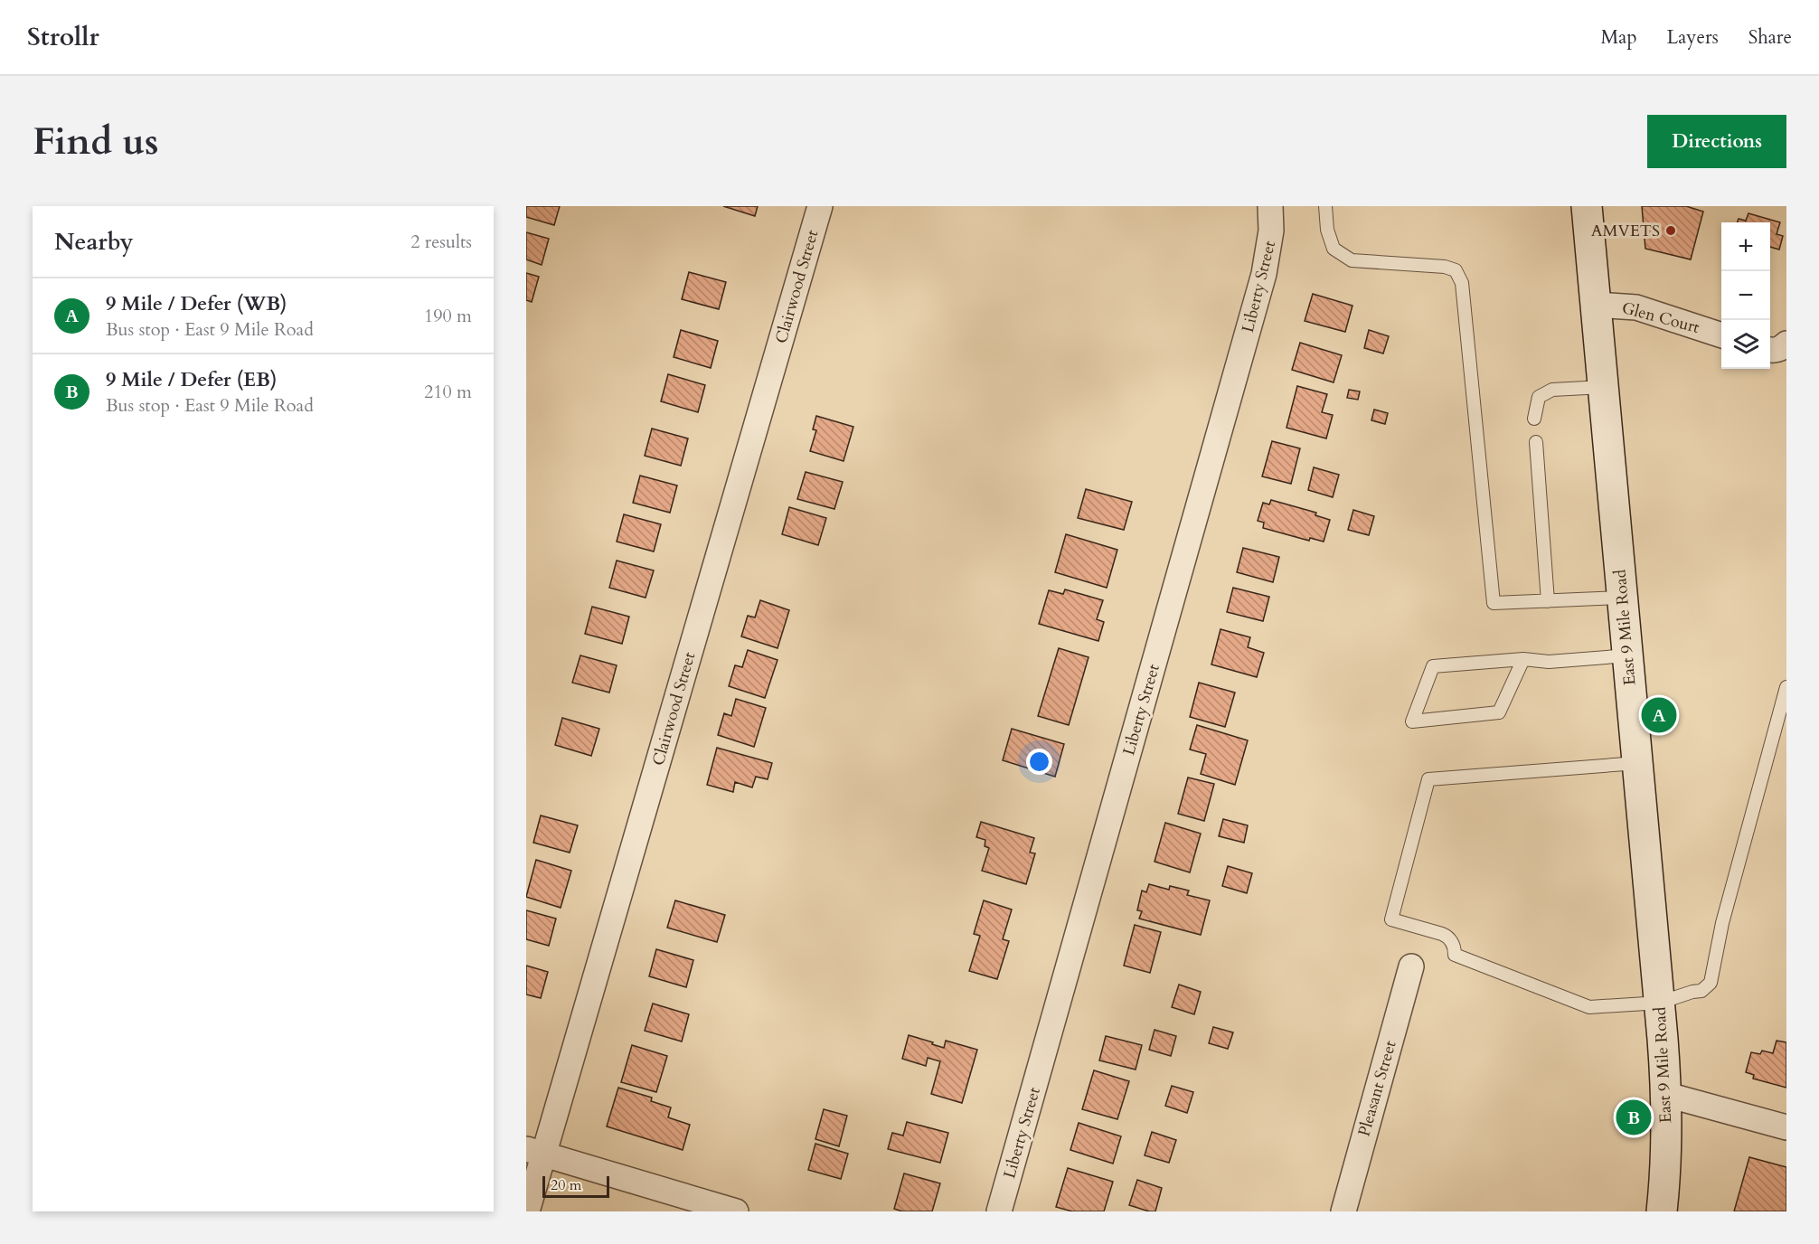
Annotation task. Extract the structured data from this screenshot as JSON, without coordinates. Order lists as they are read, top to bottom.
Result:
{
  "streets": {
    "main road": ["East 9 Mile Road"],
    "street": [
      "Clairwood Street",
      "Liberty Street",
      "Glen Court",
      "Pleasant Street"
    ]
  },
  "crossings": [
    ["Glen Court", "East 9 Mile Road"]
  ],
  "places": ["AMVETS"],
  "scale_bar": "20 m",
  "page": {
    "header": "Strollr",
    "nav": ["Map", "Layers", "Share"],
    "buttons": "Directions",
    "title": "Find us",
    "heading": ["Nearby", "2 results"],
    "map_buttons": ["+", "−"],
    "list": [
      {
        "mark": "A",
        "name": "9 Mile / Defer (WB)",
        "note": "Bus stop · East 9 Mile Road",
        "value": "190 m"
      },
      {
        "mark": "B",
        "name": "9 Mile / Defer (EB)",
        "note": "Bus stop · East 9 Mile Road",
        "value": "210 m"
      }
    ],
    "pins": ["A", "B"],
    "scale": "20 m"
  }
}
